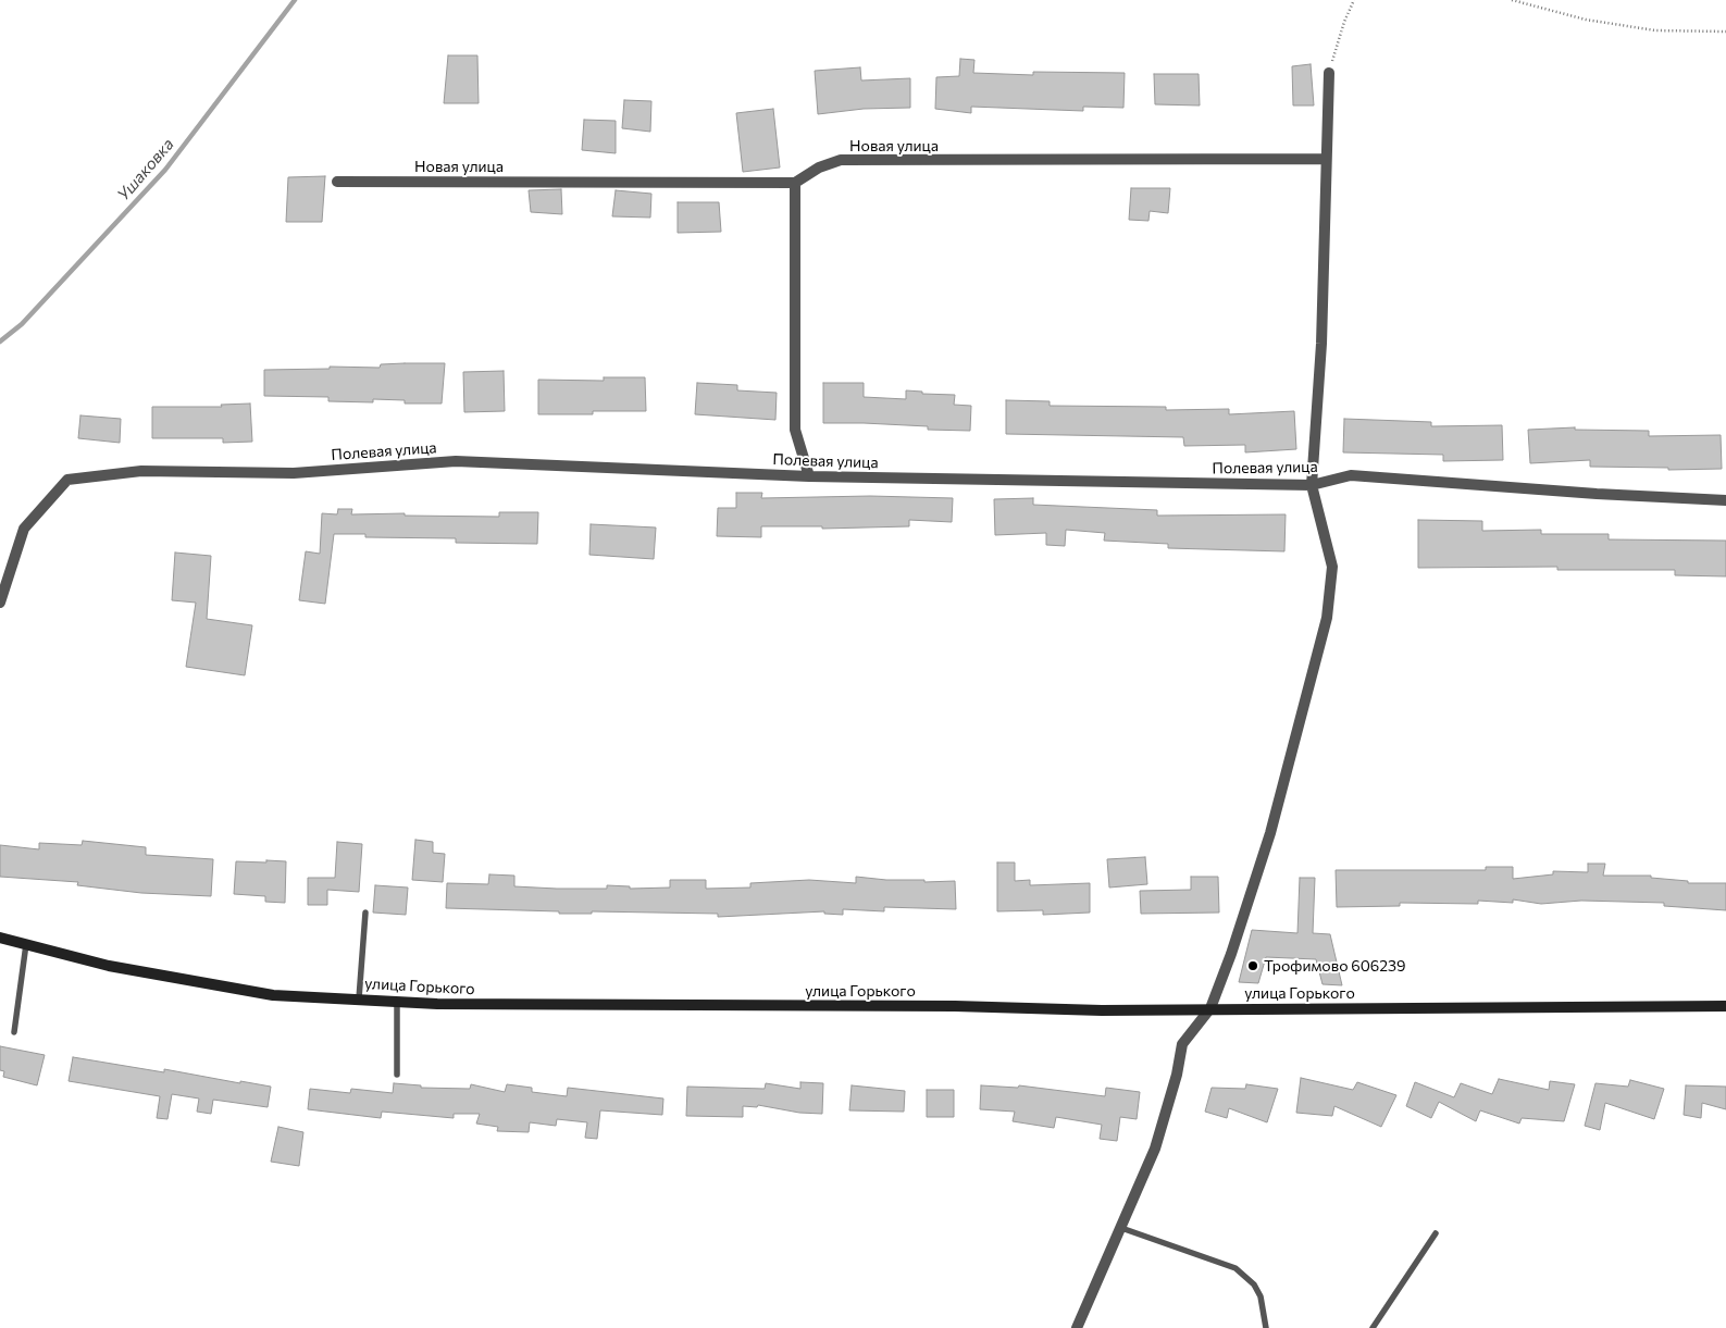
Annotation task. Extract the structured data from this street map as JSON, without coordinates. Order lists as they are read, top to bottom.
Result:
{
  "streets": {
    "main road": ["улица Горького"],
    "street": ["Новая улица", "Полевая улица"]
  },
  "water": ["Ушаковка"],
  "places": ["Трофимово 606239"]
}
